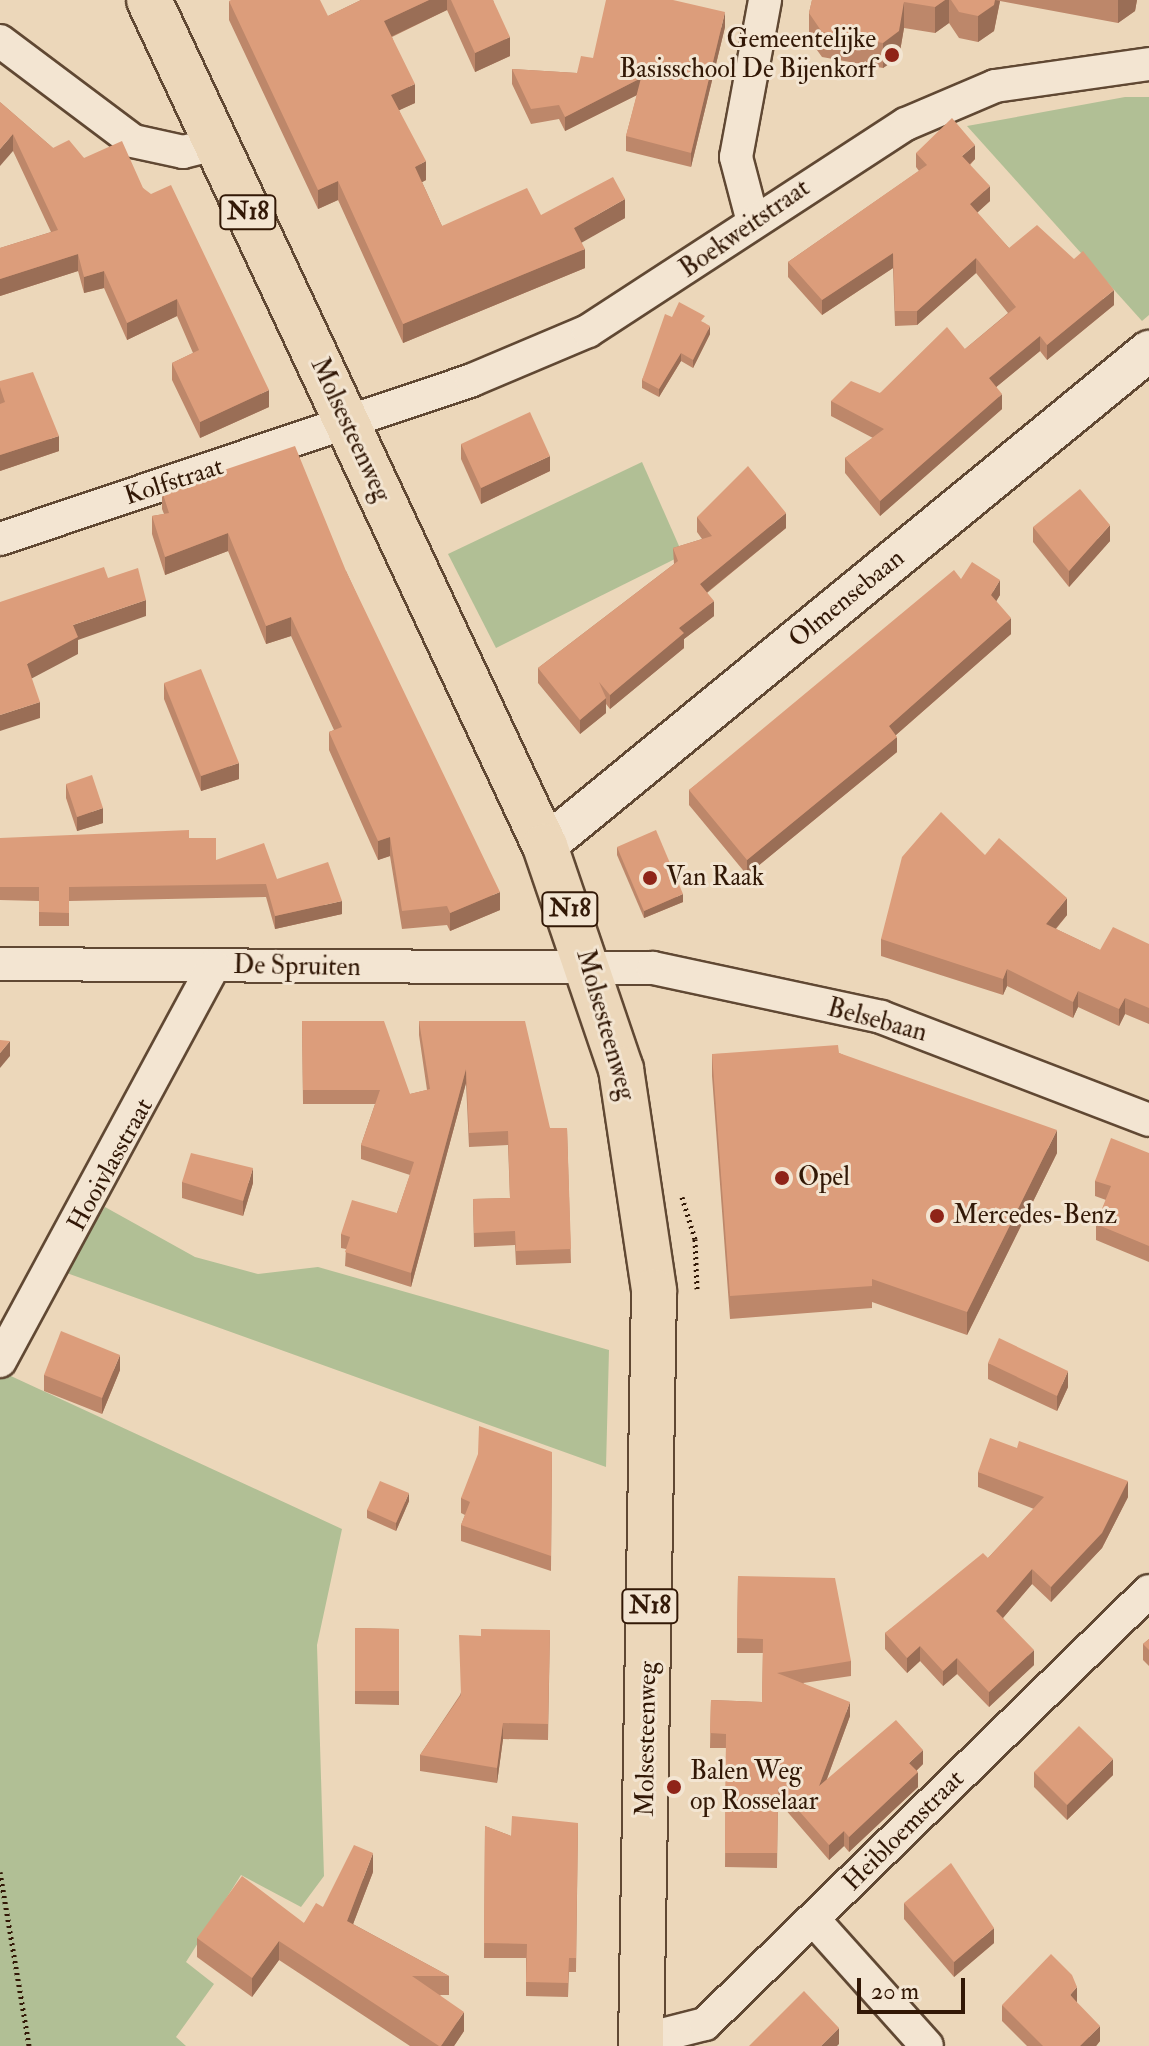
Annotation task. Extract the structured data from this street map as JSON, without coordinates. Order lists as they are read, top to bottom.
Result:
{
  "streets": {
    "main road": ["N18", "Molsesteenweg"],
    "street": [
      "Boekweitstraat",
      "Kolfstraat",
      "Olmensebaan",
      "De Spruiten",
      "Belsebaan",
      "Hooivlasstraat",
      "Heibloemstraat"
    ]
  },
  "crossings": [
    ["Boekweitstraat", "Molsesteenweg"],
    ["Boekweitstraat", "Kolfstraat"],
    ["Molsesteenweg", "Kolfstraat"],
    ["Molsesteenweg", "Olmensebaan"],
    ["Molsesteenweg", "De Spruiten"],
    ["Molsesteenweg", "Belsebaan"],
    ["Molsesteenweg", "Heibloemstraat"],
    ["De Spruiten", "Belsebaan"],
    ["De Spruiten", "Hooivlasstraat"]
  ],
  "places": [
    "Gemeentelijke Basisschool De Bijenkorf",
    "Van Raak",
    "Opel",
    "Mercedes-Benz",
    "Balen Weg op Rosselaar"
  ],
  "scale_bar": "20 m"
}
